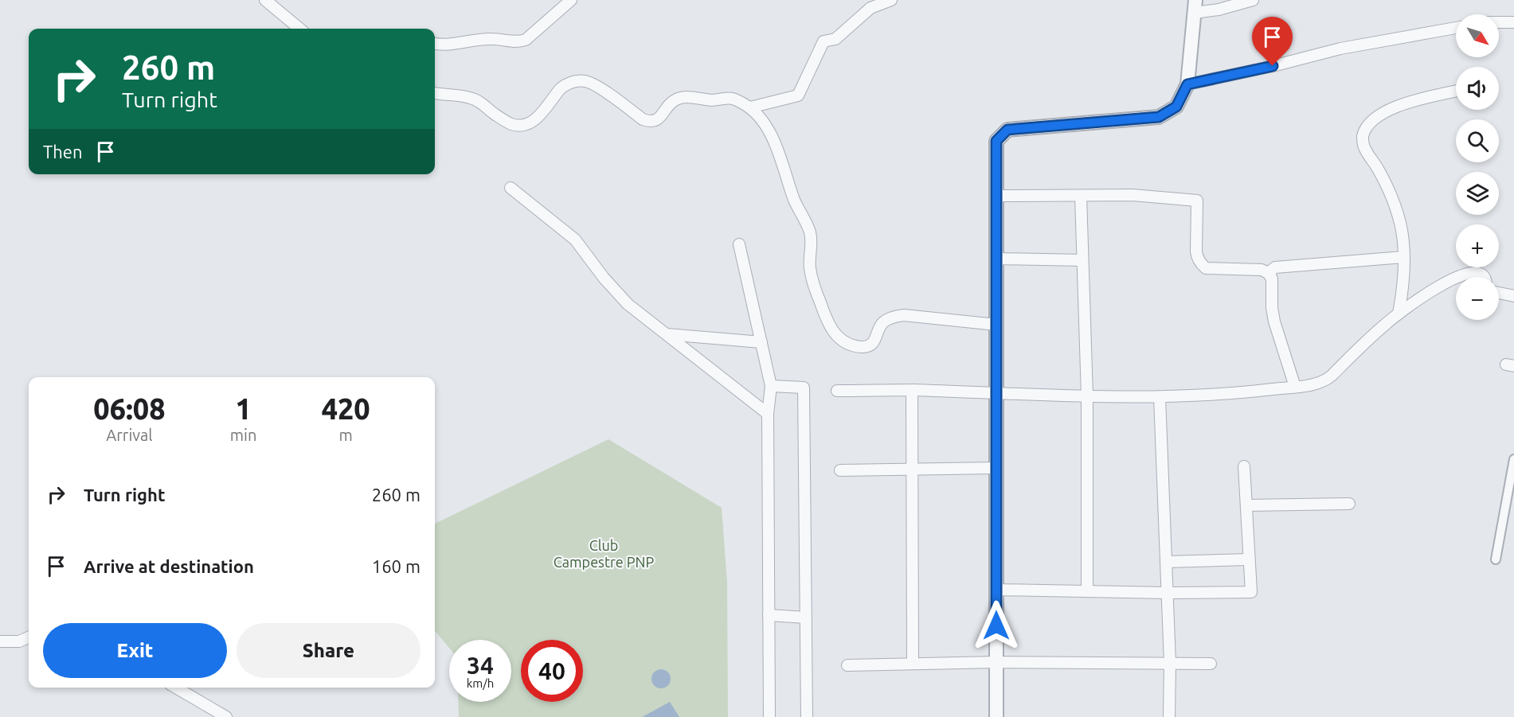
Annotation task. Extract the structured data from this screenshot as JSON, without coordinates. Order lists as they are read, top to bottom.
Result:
{
  "parks": ["Club Campestre PNP"],
  "north": "bottom right",
  "page": {
    "map_buttons": ["+", "−"],
    "turn": ["260 m", "Turn right"],
    "then": "Then",
    "eta": [
      "06:08",
      "Arrival",
      "1",
      "min",
      "420",
      "m"
    ],
    "list": [
      {
        "name": "Turn right",
        "value": "260 m"
      },
      {
        "name": "Arrive at destination",
        "value": "160 m"
      }
    ],
    "buttons": ["Exit", "Share"],
    "speed": "34 km/h",
    "limit": "40"
  }
}
